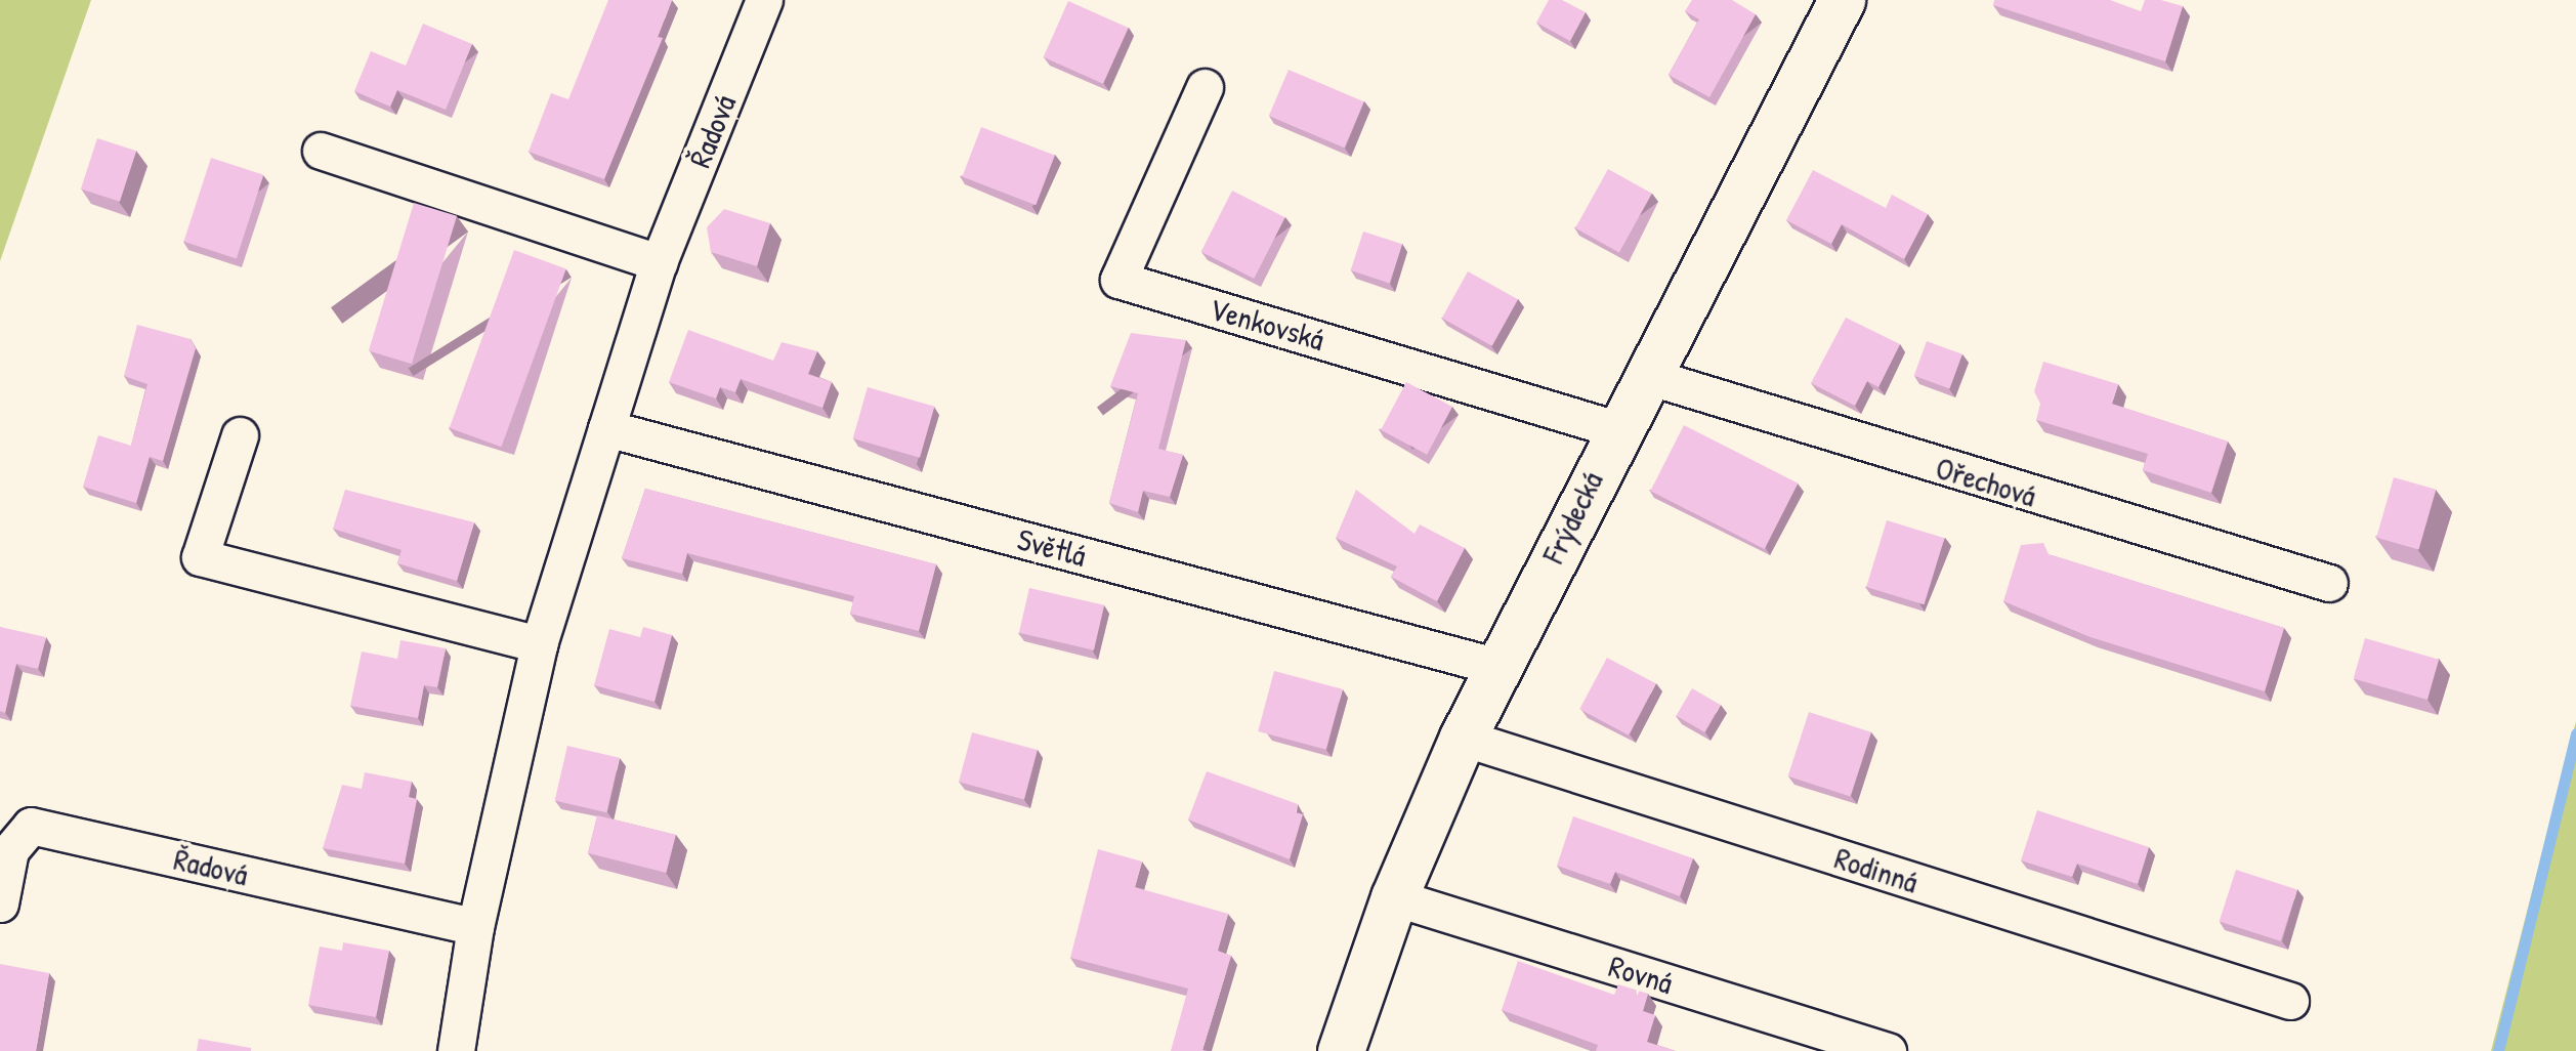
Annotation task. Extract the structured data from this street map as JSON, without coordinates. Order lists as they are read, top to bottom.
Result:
{
  "streets": {
    "main road": ["Frýdecká"],
    "street": [
      "Řadová",
      "Venkovská",
      "Ořechová",
      "Světlá",
      "Rodinná",
      "Rovná"
    ]
  },
  "crossings": [
    ["Řadová", "Světlá"],
    ["Venkovská", "Frýdecká"],
    ["Ořechová", "Frýdecká"],
    ["Frýdecká", "Světlá"],
    ["Frýdecká", "Rodinná"],
    ["Frýdecká", "Rovná"]
  ]
}
